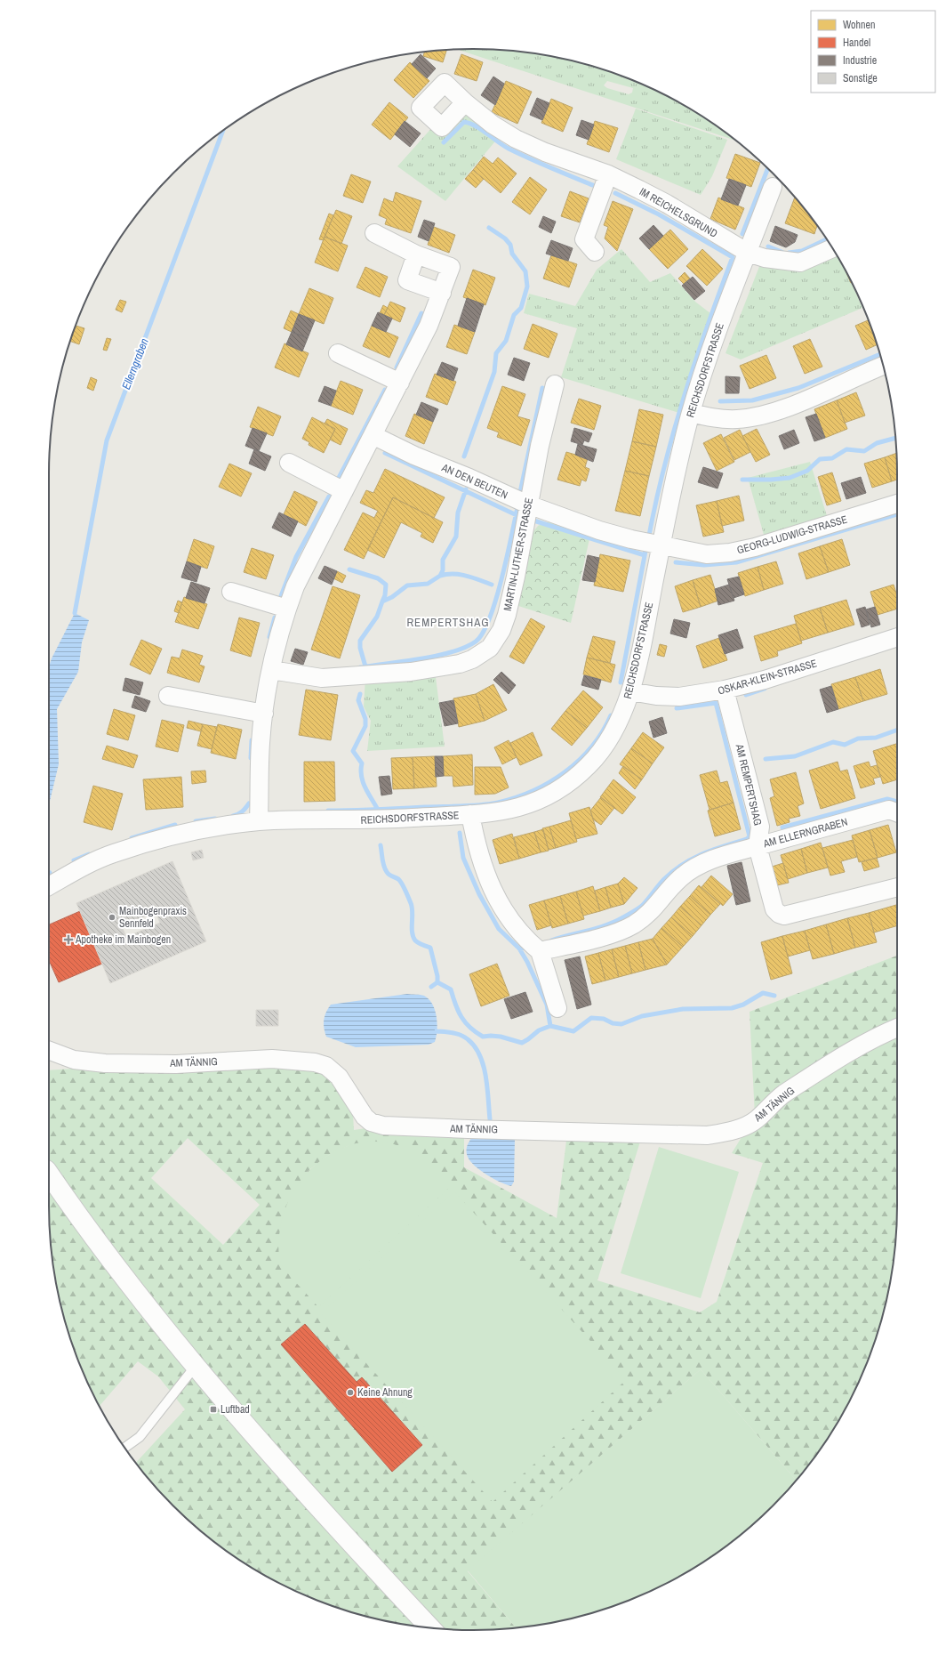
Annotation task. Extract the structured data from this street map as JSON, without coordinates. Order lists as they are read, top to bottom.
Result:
{
  "streets": {
    "street": [
      "IM REICHELSGRUND",
      "REICHSDORFSTRASSE",
      "AN DEN BEUTEN",
      "GEORG-LUDWIG-STRASSE",
      "MARTIN-LUTHER-STRASSE",
      "OSKAR-KLEIN-STRASSE",
      "AM REMPERTSHAG",
      "AM ELLERNGRABEN",
      "AM TÄNNIG"
    ]
  },
  "crossings": [
    ["IM REICHELSGRUND", "REICHSDORFSTRASSE"],
    ["REICHSDORFSTRASSE", "AN DEN BEUTEN"],
    ["REICHSDORFSTRASSE", "GEORG-LUDWIG-STRASSE"],
    ["REICHSDORFSTRASSE", "OSKAR-KLEIN-STRASSE"],
    ["AN DEN BEUTEN", "GEORG-LUDWIG-STRASSE"],
    ["AN DEN BEUTEN", "MARTIN-LUTHER-STRASSE"],
    ["OSKAR-KLEIN-STRASSE", "AM REMPERTSHAG"],
    ["AM REMPERTSHAG", "AM ELLERNGRABEN"]
  ],
  "districts": ["REMPERTSHAG"],
  "water": ["Ellerngraben"],
  "places": {
    "other": ["Mainbogenpraxis Sennfeld", "Keine Ahnung"],
    "health": ["Apotheke im Mainbogen"],
    "transit": ["Luftbad"]
  },
  "legend": [
    "Wohnen",
    "Handel",
    "Industrie",
    "Sonstige"
  ]
}
